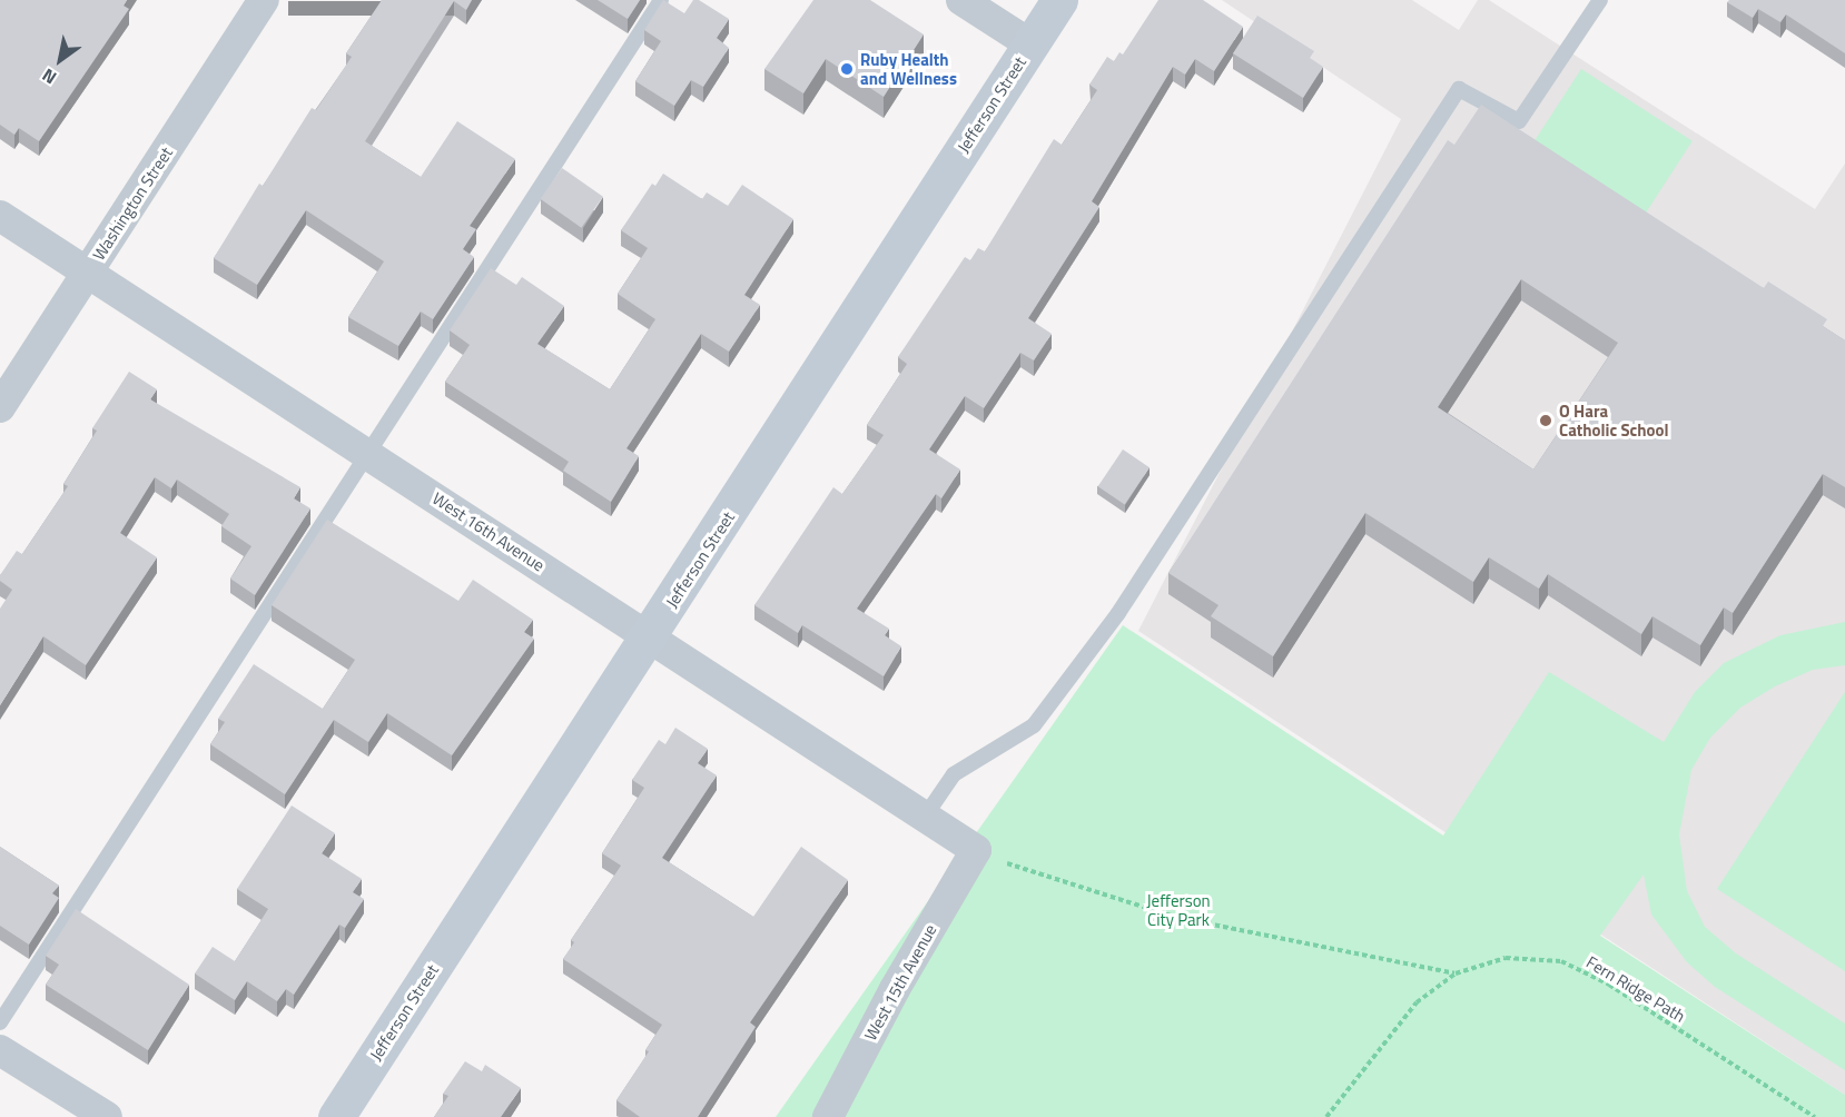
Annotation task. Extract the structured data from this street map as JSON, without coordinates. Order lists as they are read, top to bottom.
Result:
{
  "streets": {
    "street": [
      "Jefferson Street",
      "Washington Street",
      "West 16th Avenue",
      "West 15th Avenue"
    ],
    "path": ["Fern Ridge Path"]
  },
  "crossings": [
    ["Jefferson Street", "West 16th Avenue"],
    ["Washington Street", "West 16th Avenue"],
    ["West 16th Avenue", "West 15th Avenue"]
  ],
  "parks": ["Jefferson City Park"],
  "places": ["Ruby Health and Wellness", "O Hara Catholic School"],
  "north": "bottom left"
}
